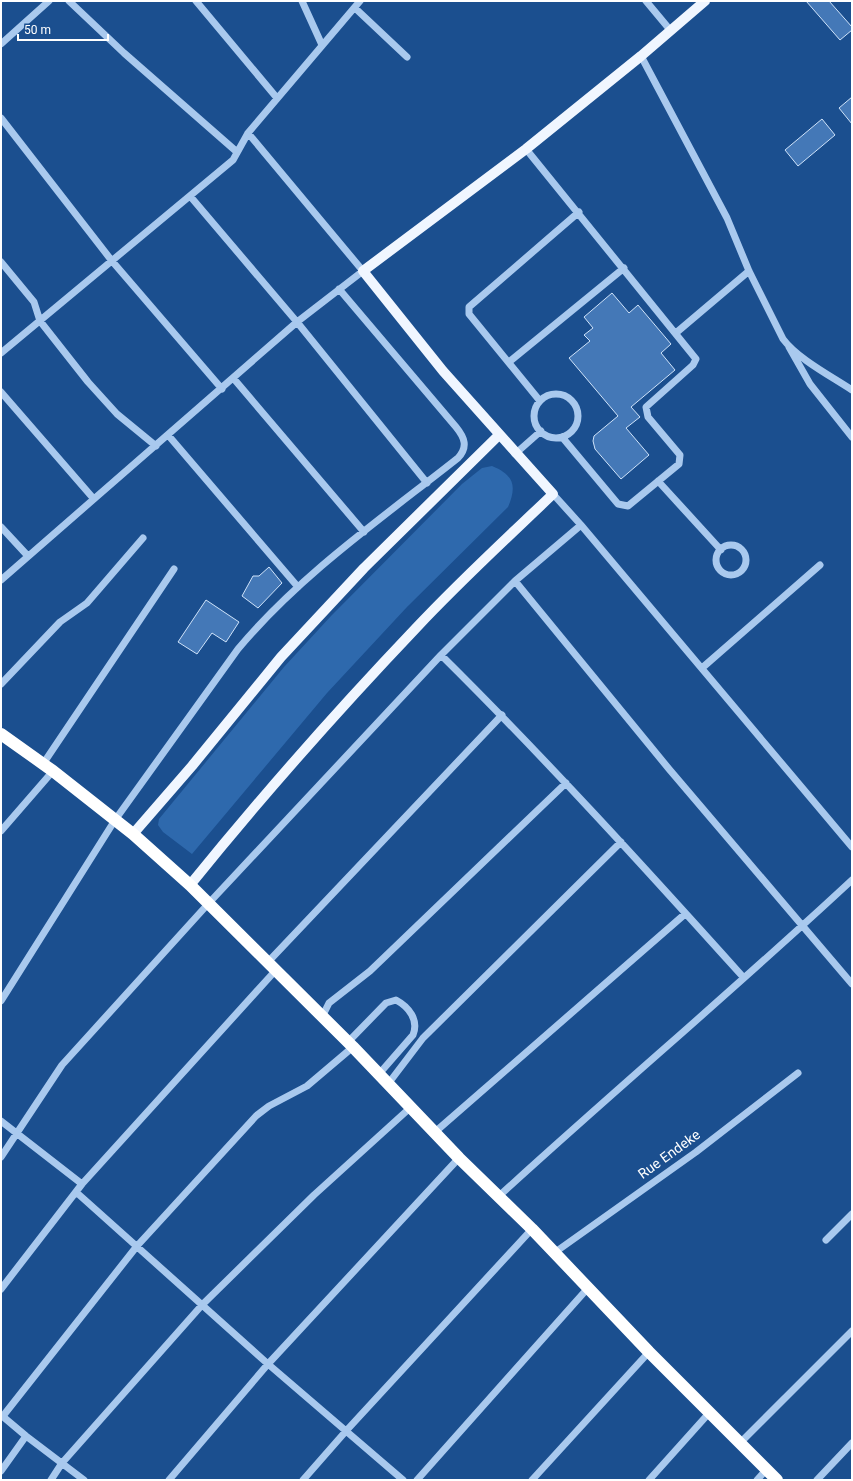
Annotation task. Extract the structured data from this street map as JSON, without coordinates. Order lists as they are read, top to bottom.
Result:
{
  "streets": {
    "street": ["Rue Endeke"]
  },
  "scale_bar": "50 m"
}
